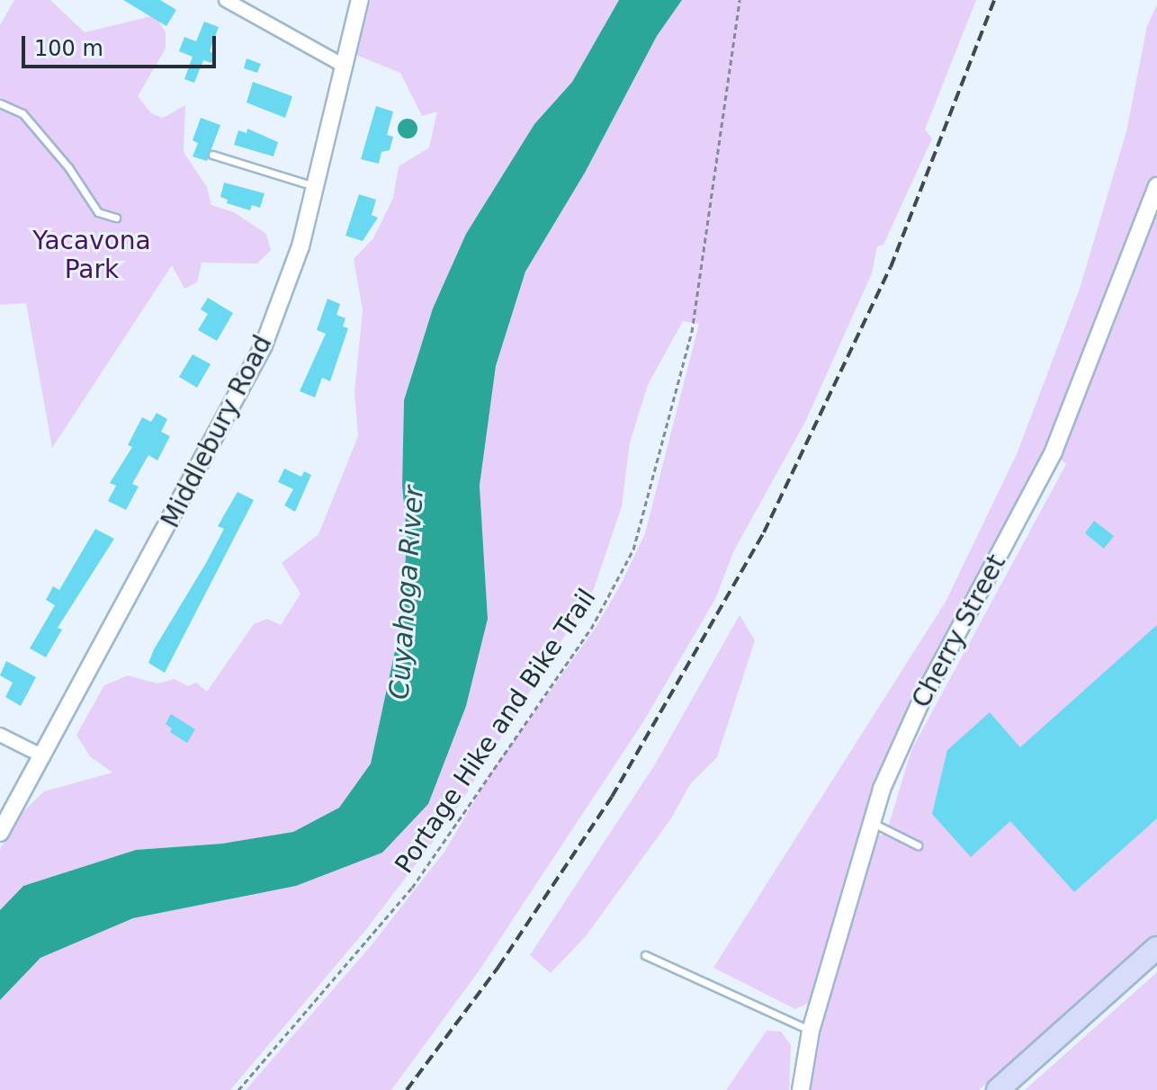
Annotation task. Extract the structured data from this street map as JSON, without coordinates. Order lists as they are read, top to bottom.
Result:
{
  "streets": {
    "street": ["Middlebury Road", "Cherry Street"],
    "path": ["Portage Hike and Bike Trail"]
  },
  "water": ["Cuyahoga River"],
  "parks": ["Yacavona Park"],
  "scale_bar": "100 m"
}
